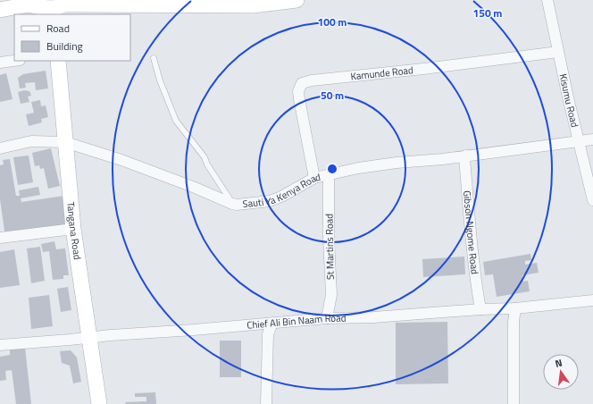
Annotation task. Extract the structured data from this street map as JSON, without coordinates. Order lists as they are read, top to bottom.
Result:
{
  "streets": {
    "main road": ["Tangana Road"],
    "street": [
      "Kamunde Road",
      "Kisumu Road",
      "Sauti Ya Kenya Road",
      "Gibson Ngome Road",
      "St Martins Road",
      "Chief Ali Bin Naam Road"
    ]
  },
  "crossings": [
    ["Kamunde Road", "Kisumu Road"],
    ["Kamunde Road", "Sauti Ya Kenya Road"],
    ["Kisumu Road", "Sauti Ya Kenya Road"],
    ["Sauti Ya Kenya Road", "Tangana Road"],
    ["Sauti Ya Kenya Road", "Gibson Ngome Road"],
    ["Sauti Ya Kenya Road", "St Martins Road"],
    ["Tangana Road", "Chief Ali Bin Naam Road"],
    ["Gibson Ngome Road", "Chief Ali Bin Naam Road"],
    ["St Martins Road", "Chief Ali Bin Naam Road"]
  ],
  "legend": ["Road", "Building"],
  "north": "top",
  "rings": ["150 m", "100 m", "50 m"]
}
